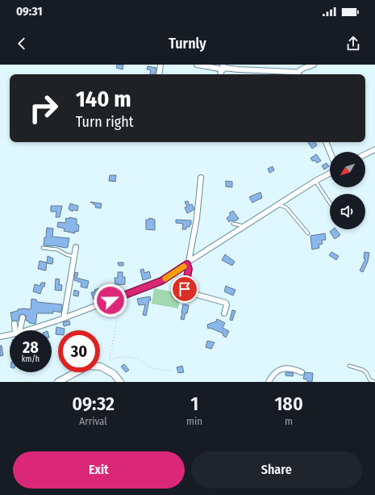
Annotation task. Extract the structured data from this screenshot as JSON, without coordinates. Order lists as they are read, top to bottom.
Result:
{
  "north": "bottom left",
  "page": {
    "status": "09:31",
    "header": "Turnly",
    "turn": ["140 m", "Turn right"],
    "speed": "28 km/h",
    "limit": "30",
    "eta": [
      "09:32",
      "Arrival",
      "1",
      "min",
      "180",
      "m"
    ],
    "buttons": ["Exit", "Share"]
  }
}
